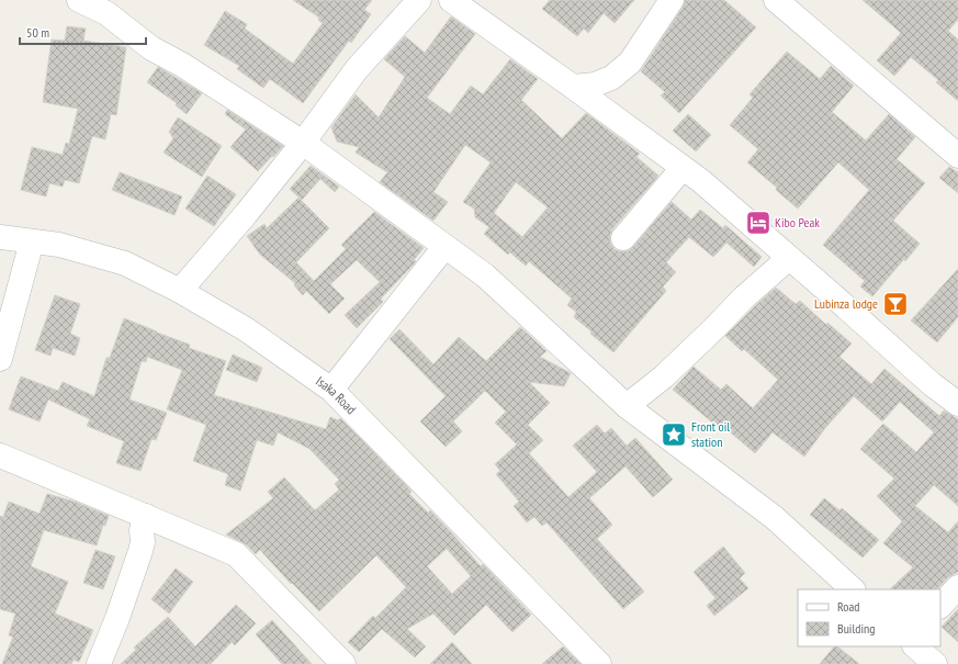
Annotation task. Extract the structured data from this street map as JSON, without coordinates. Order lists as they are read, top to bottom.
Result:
{
  "streets": {
    "street": ["Isaka Road"]
  },
  "places": {
    "hotel": ["Kibo Peak"],
    "bar": ["Lubinza lodge"],
    "place": ["Front oil station"]
  },
  "legend": ["Road", "Building"],
  "scale_bar": "50 m"
}
